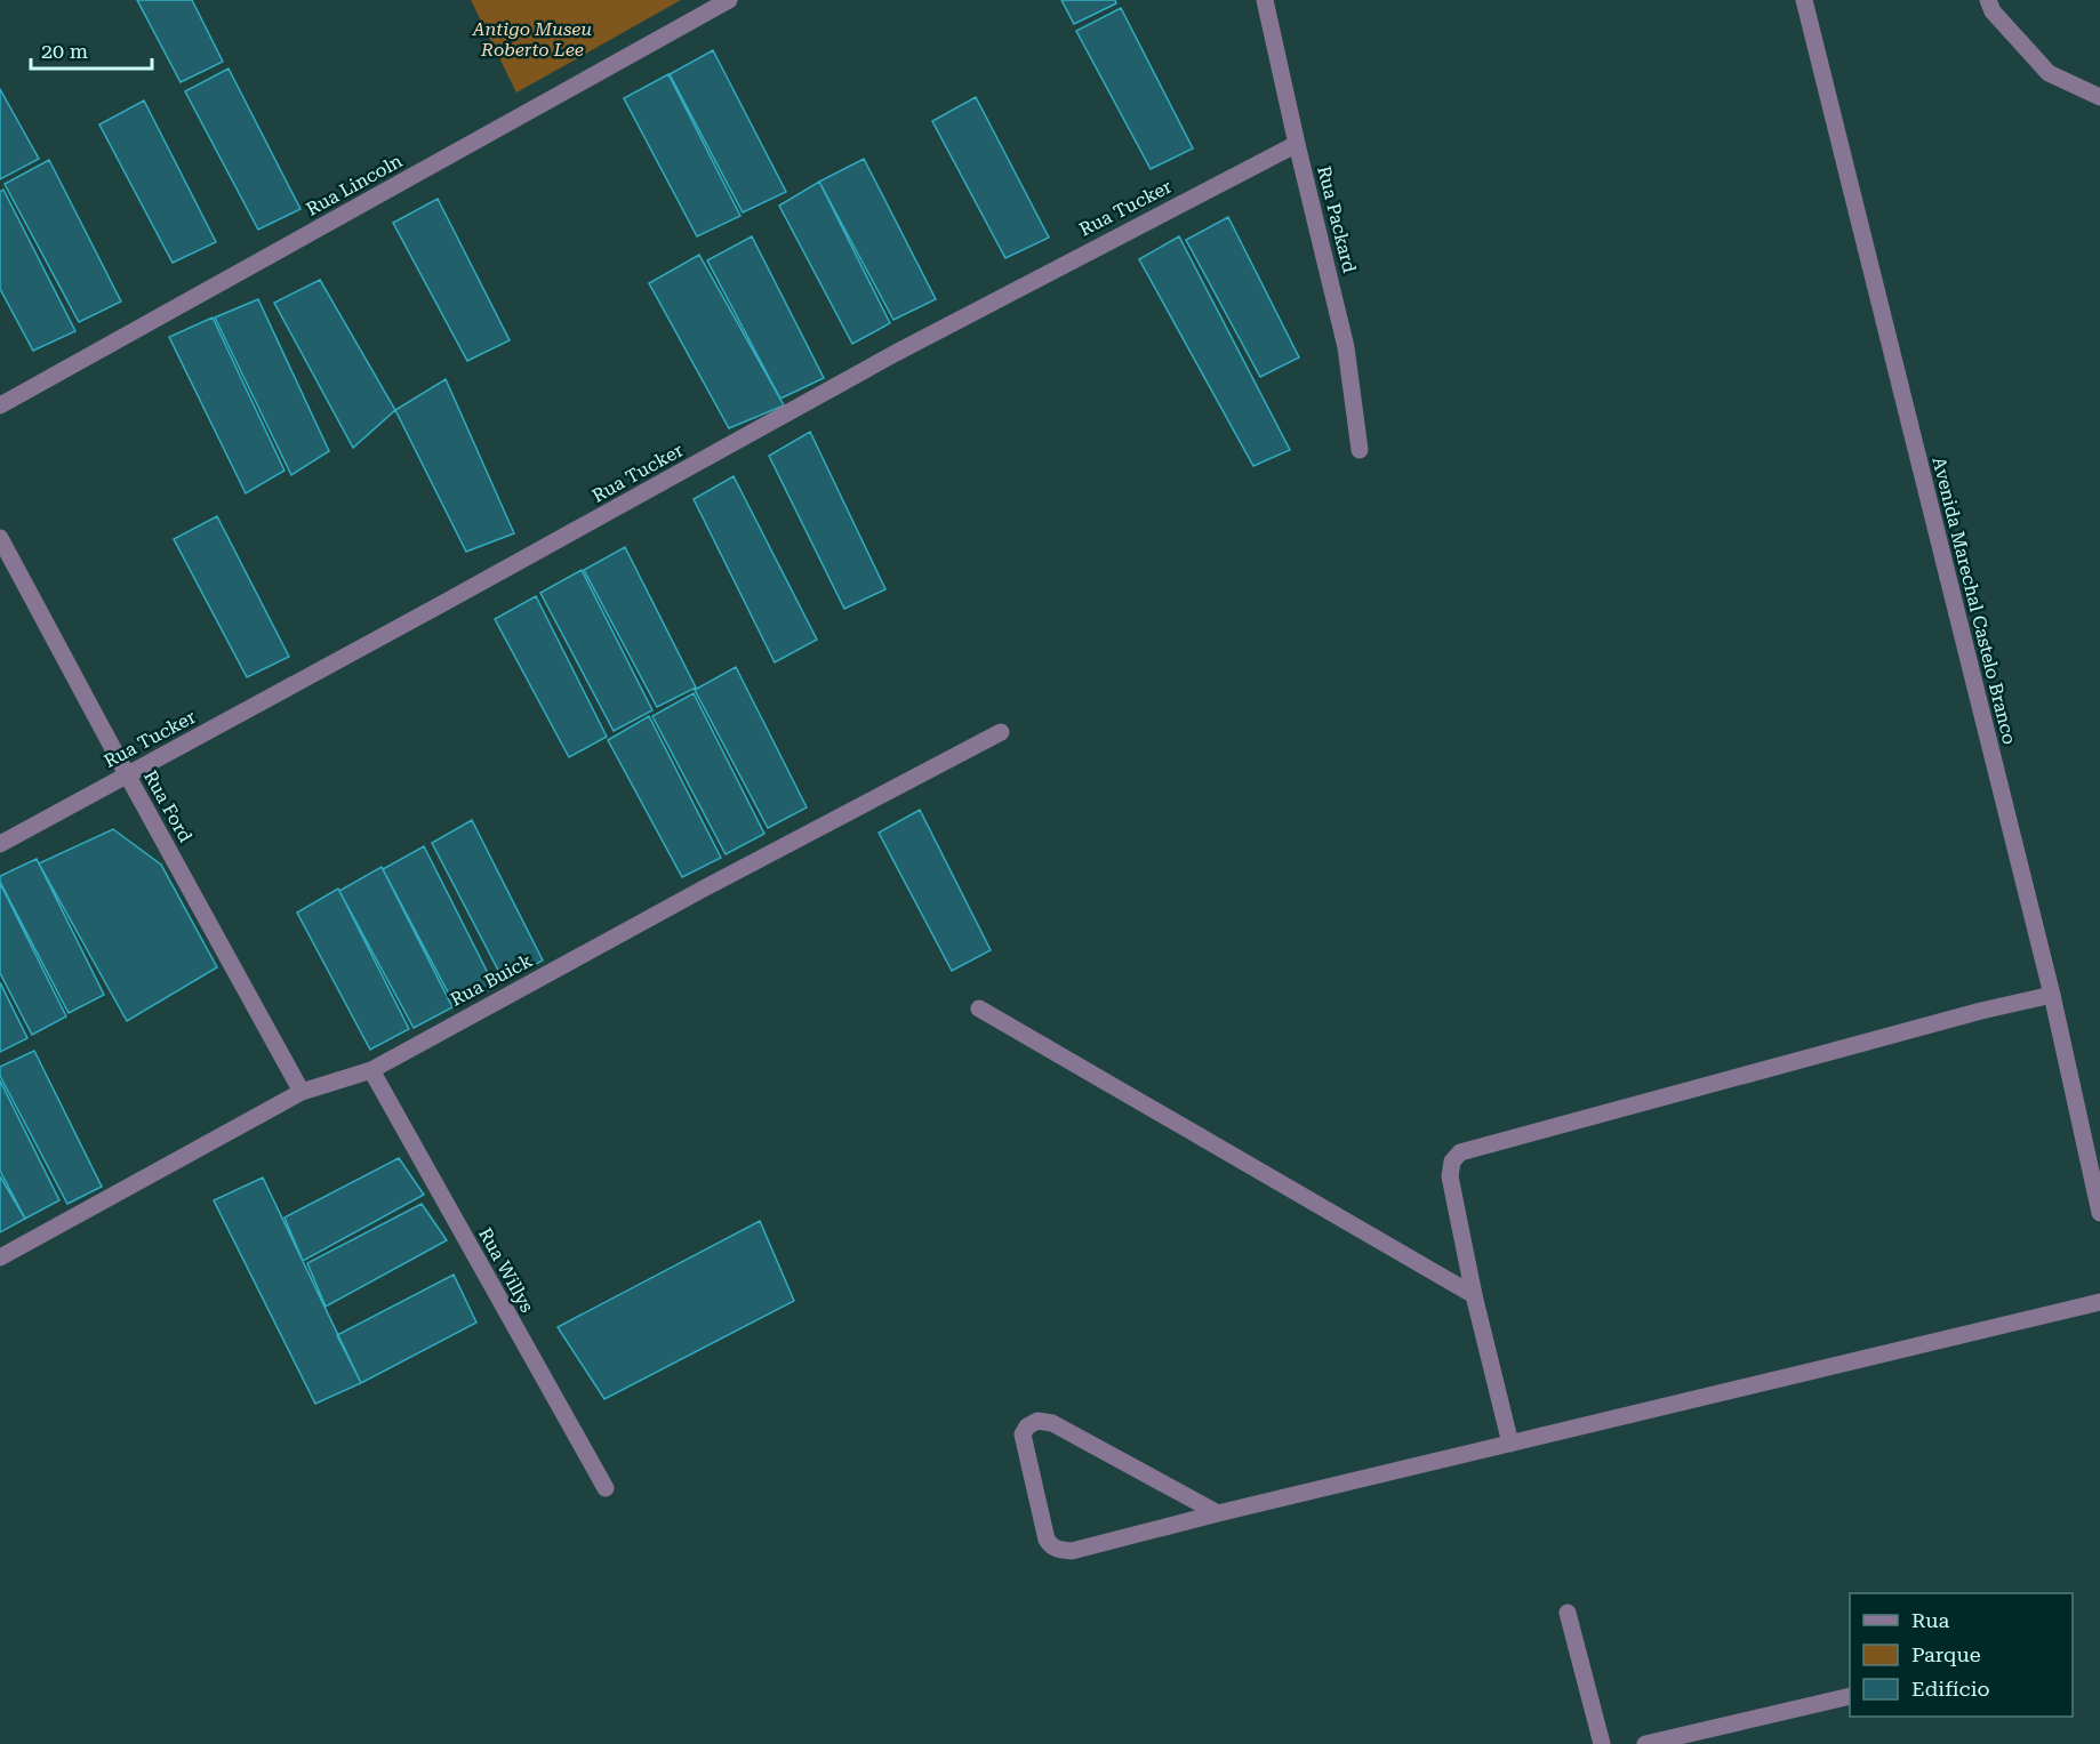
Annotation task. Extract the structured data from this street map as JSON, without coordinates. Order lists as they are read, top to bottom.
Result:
{
  "streets": {
    "street": [
      "Rua Lincoln",
      "Rua Tucker",
      "Rua Packard",
      "Avenida Marechal Castelo Branco",
      "Rua Ford",
      "Rua Buick",
      "Rua Willys"
    ]
  },
  "crossings": [
    ["Rua Tucker", "Rua Packard"],
    ["Rua Tucker", "Rua Ford"],
    ["Rua Ford", "Rua Buick"],
    ["Rua Buick", "Rua Willys"]
  ],
  "parks": ["Antigo Museu Roberto Lee"],
  "legend": ["Rua", "Parque", "Edifício"],
  "scale_bar": "20 m"
}
